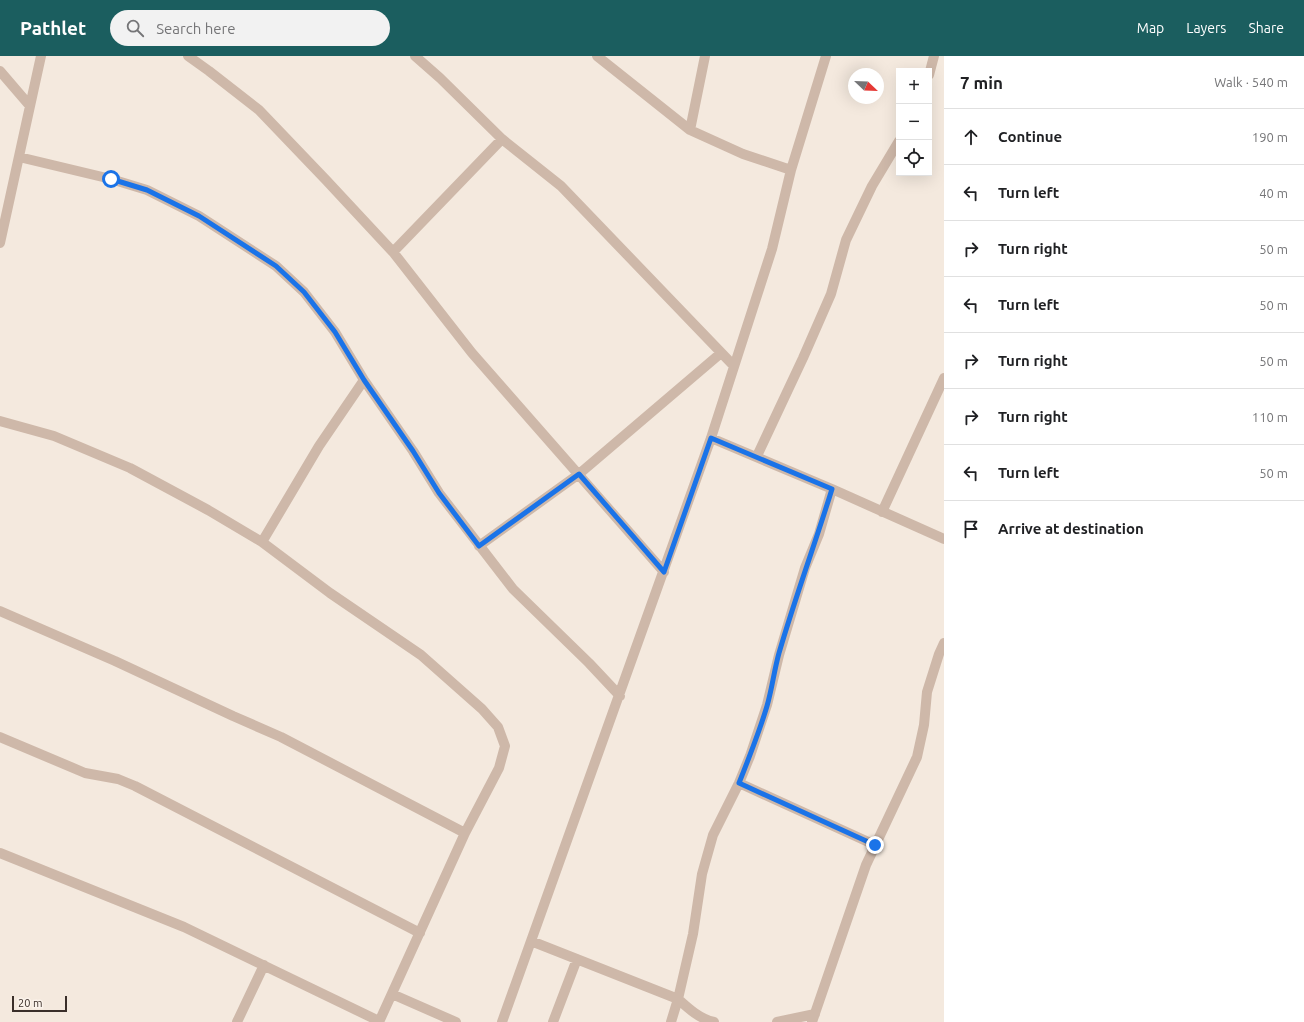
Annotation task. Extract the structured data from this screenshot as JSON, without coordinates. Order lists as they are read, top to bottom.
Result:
{
  "scale_bar": "20 m",
  "north": "bottom right",
  "page": {
    "header": "Pathlet",
    "search": "Search here",
    "nav": ["Map", "Layers", "Share"],
    "heading": ["7 min", "Walk · 540 m"],
    "map_buttons": ["+", "−"],
    "list": [
      ["Continue", "190 m"],
      ["Turn left", "40 m"],
      ["Turn right", "50 m"],
      ["Turn left", "50 m"],
      ["Turn right", "50 m"],
      ["Turn right", "110 m"],
      ["Turn left", "50 m"],
      "Arrive at destination"
    ],
    "scale": "20 m"
  }
}
